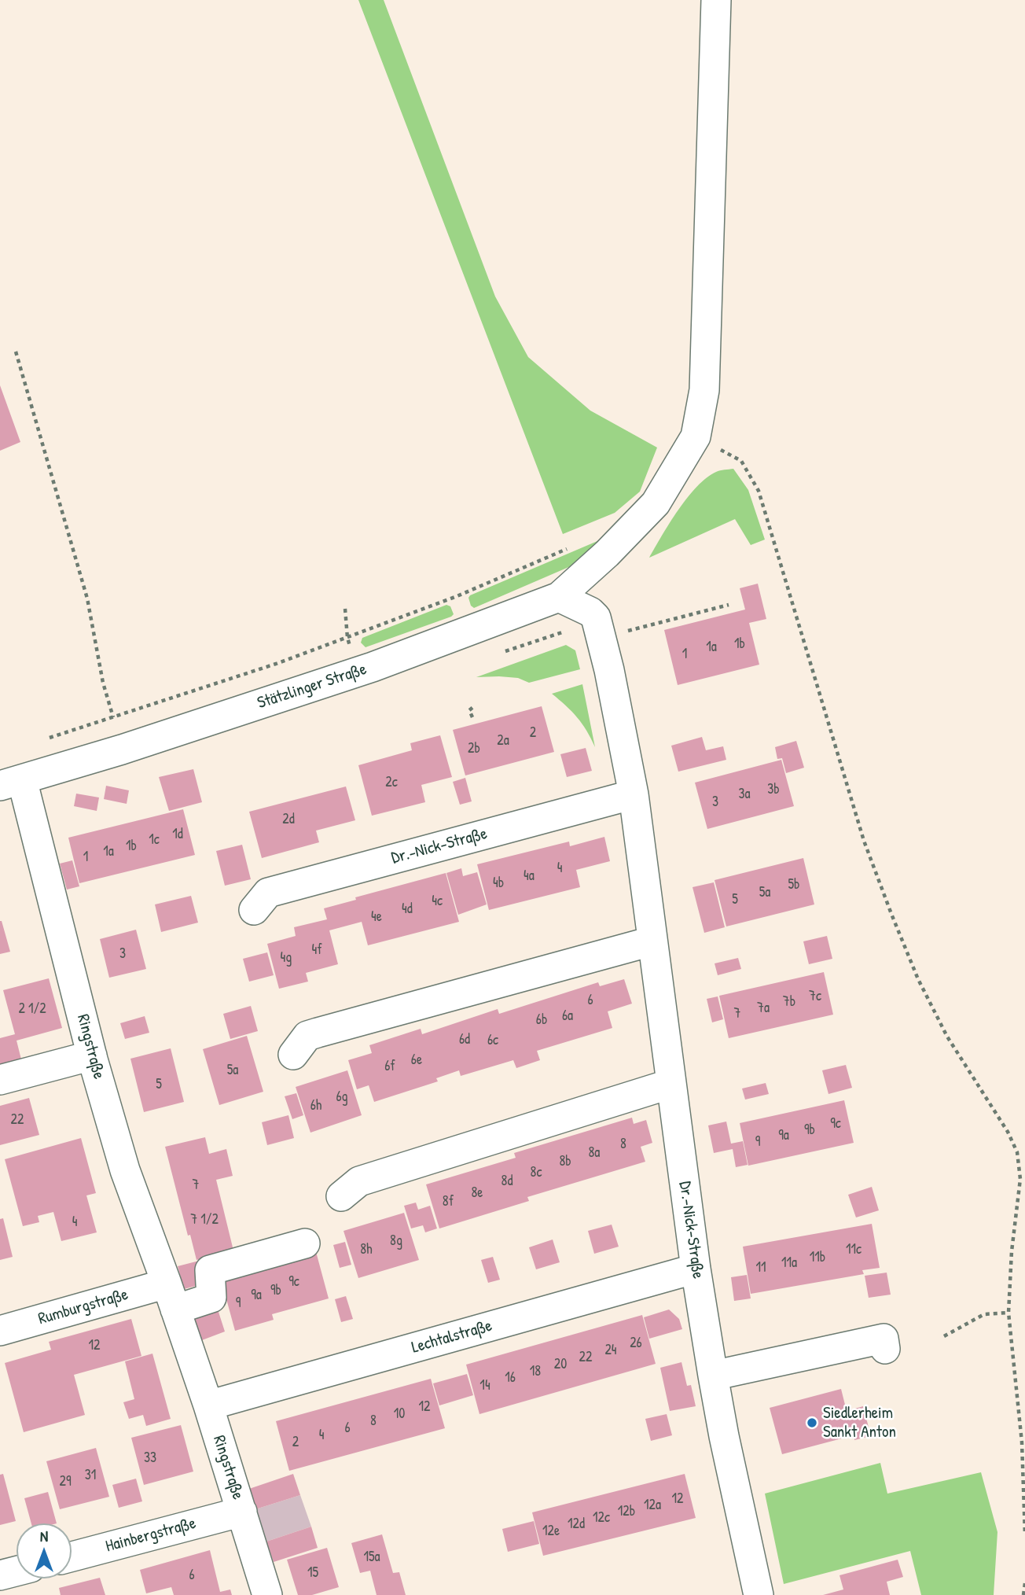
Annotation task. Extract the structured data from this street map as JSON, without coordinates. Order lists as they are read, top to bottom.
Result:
{
  "streets": {
    "street": [
      "Stätzlinger Straße",
      "Dr.-Nick-Straße",
      "Ringstraße",
      "Rumburgstraße",
      "Lechtalstraße",
      "Hainbergstraße"
    ]
  },
  "crossings": [
    ["Stätzlinger Straße", "Dr.-Nick-Straße"],
    ["Stätzlinger Straße", "Ringstraße"],
    ["Dr.-Nick-Straße", "Lechtalstraße"],
    ["Ringstraße", "Rumburgstraße"],
    ["Ringstraße", "Lechtalstraße"],
    ["Ringstraße", "Hainbergstraße"]
  ],
  "places": ["Siedlerheim Sankt Anton"],
  "house_numbers": [
    "1b",
    "1a",
    "1",
    "2",
    "2a",
    "2b",
    "2c",
    "3b",
    "3a",
    "3",
    "2d",
    "1d",
    "1c",
    "1b",
    "1a",
    "1",
    "4",
    "4a",
    "4b",
    "5b",
    "5a",
    "5",
    "4c",
    "4d",
    "4e",
    "4f",
    "3",
    "4g",
    "7c",
    "6",
    "7b",
    "7a",
    "2 1/2",
    "7",
    "6a",
    "6b",
    "6d",
    "6c",
    "6e",
    "6f",
    "5a",
    "5",
    "6g",
    "6h",
    "22",
    "9c",
    "9b",
    "9a",
    "9",
    "8",
    "8a",
    "8b",
    "8c",
    "8d",
    "7",
    "8e",
    "8f",
    "7 1/2",
    "4",
    "8g",
    "8h",
    "11c",
    "11b",
    "11a",
    "11",
    "9c",
    "9b",
    "9a",
    "9",
    "26",
    "12",
    "24",
    "22",
    "20",
    "18",
    "16",
    "14",
    "12",
    "10",
    "8",
    "6",
    "4",
    "2",
    "33",
    "31",
    "29",
    "12",
    "12a",
    "12b",
    "12c",
    "12d",
    "12e",
    "15a",
    "15",
    "6"
  ],
  "north": "top"
}
